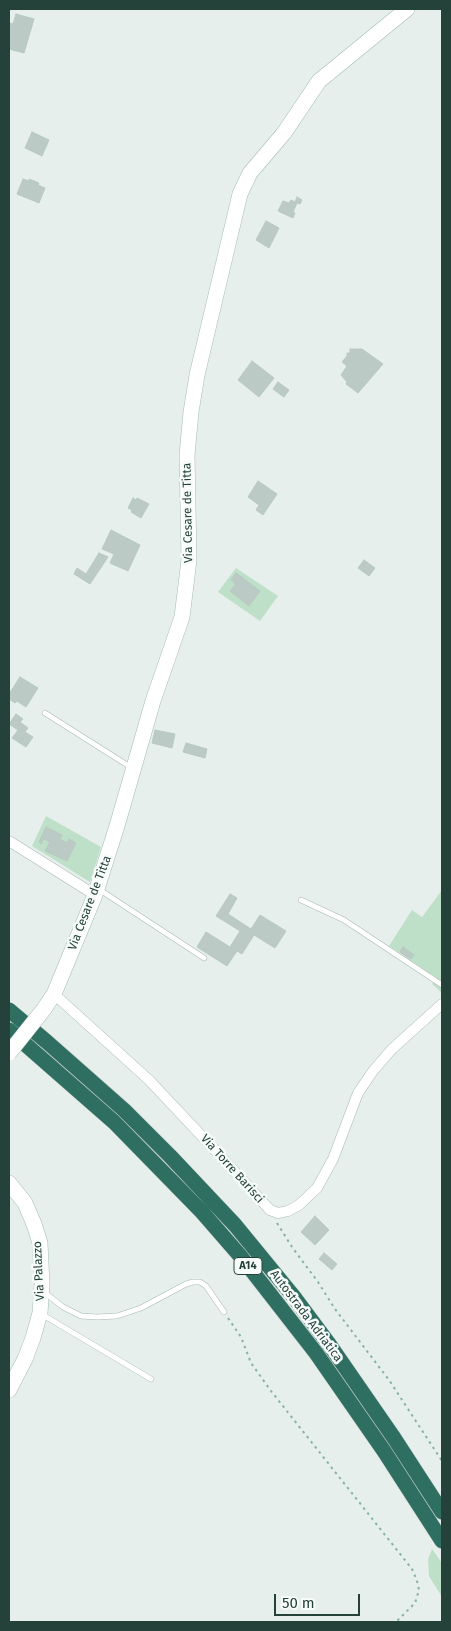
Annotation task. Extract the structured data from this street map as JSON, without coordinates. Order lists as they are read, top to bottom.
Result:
{
  "streets": {
    "highway": ["A14", "Autostrada Adriatica"],
    "street": ["Via Cesare de Titta", "Via Torre Barisci", "Via Palazzo"]
  },
  "crossings": [
    ["Via Cesare de Titta", "Via Torre Barisci"]
  ],
  "scale_bar": "50 m"
}
